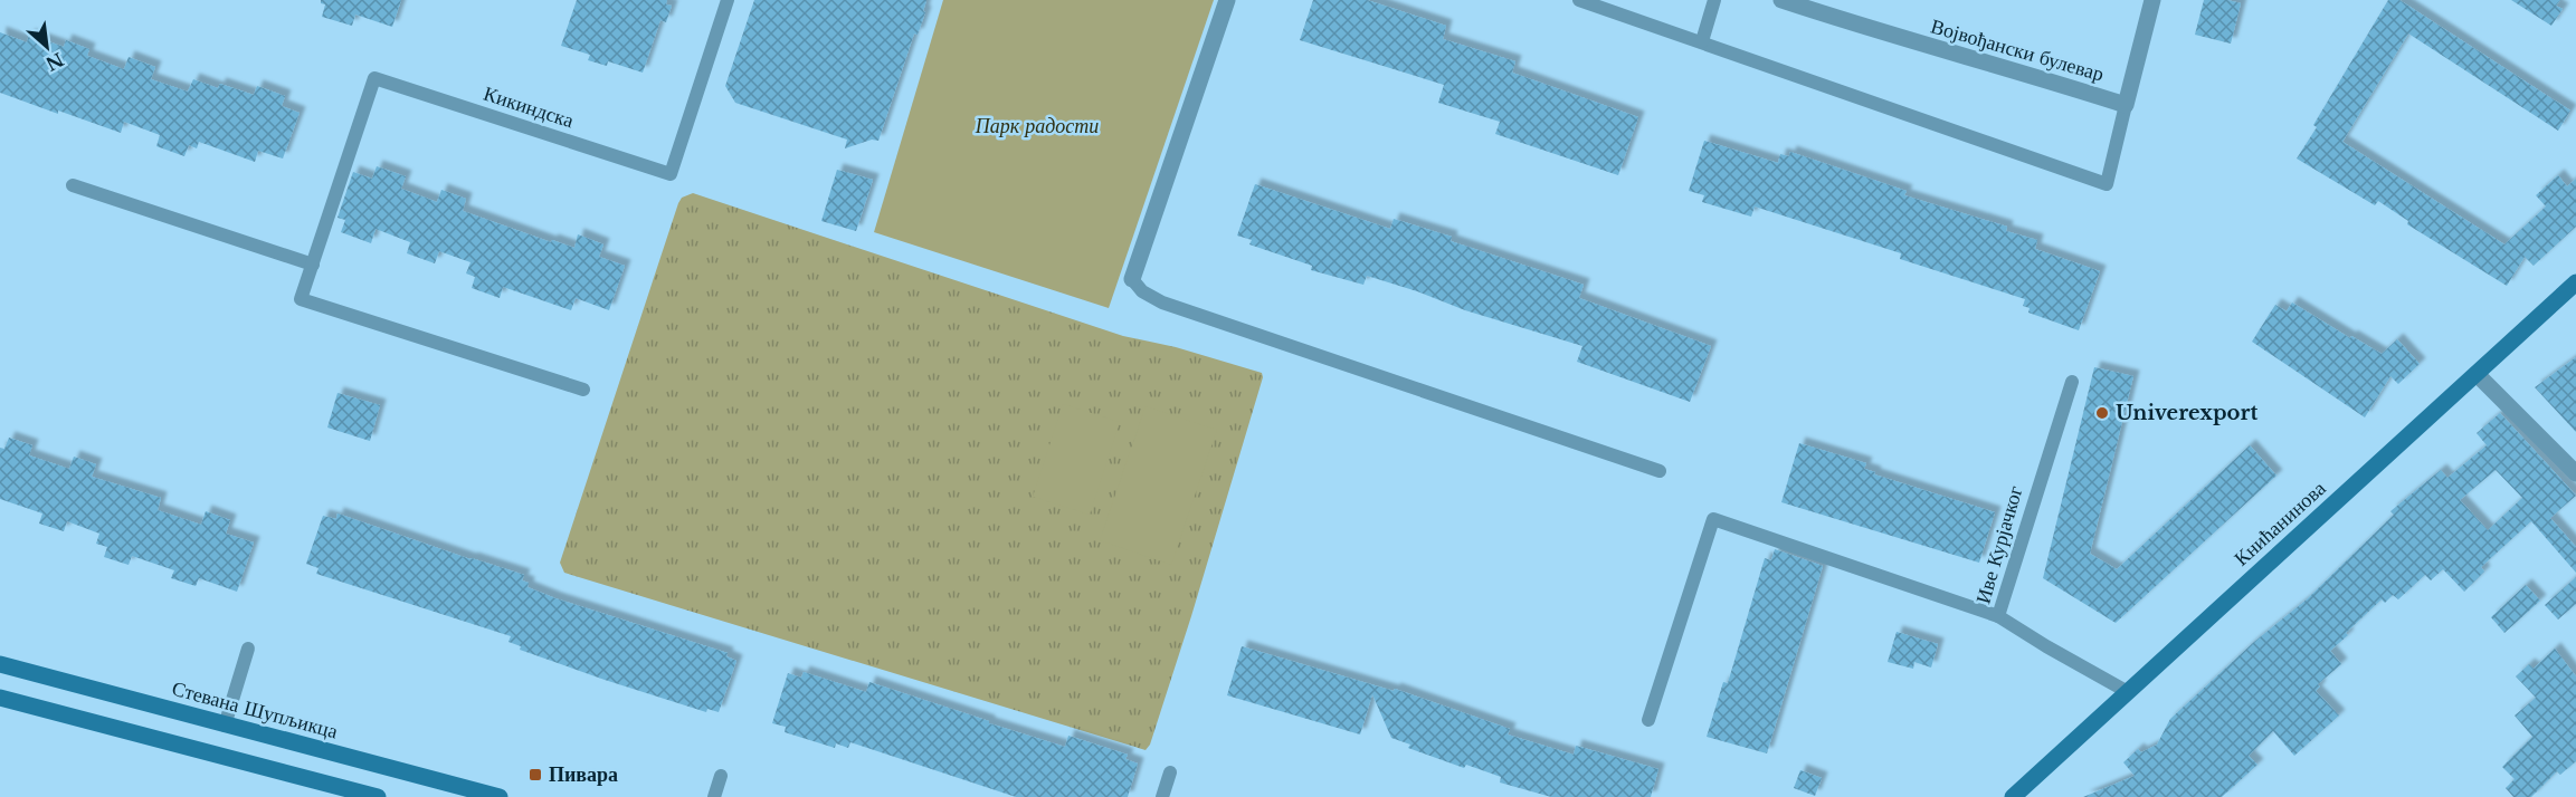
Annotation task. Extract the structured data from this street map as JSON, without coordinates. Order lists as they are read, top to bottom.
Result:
{
  "streets": {
    "main road": ["Книћанинова", "Стевана Шупљикца"],
    "street": ["Војвођански булевар"],
    "lane": ["Кикиндска", "Иве Курјачког"]
  },
  "crossings": [
    ["Книћанинова", "Иве Курјачког"]
  ],
  "parks": ["Парк радости"],
  "places": {
    "other": ["Univerexport"],
    "transit": ["Пивара"]
  },
  "north": "bottom right"
}
